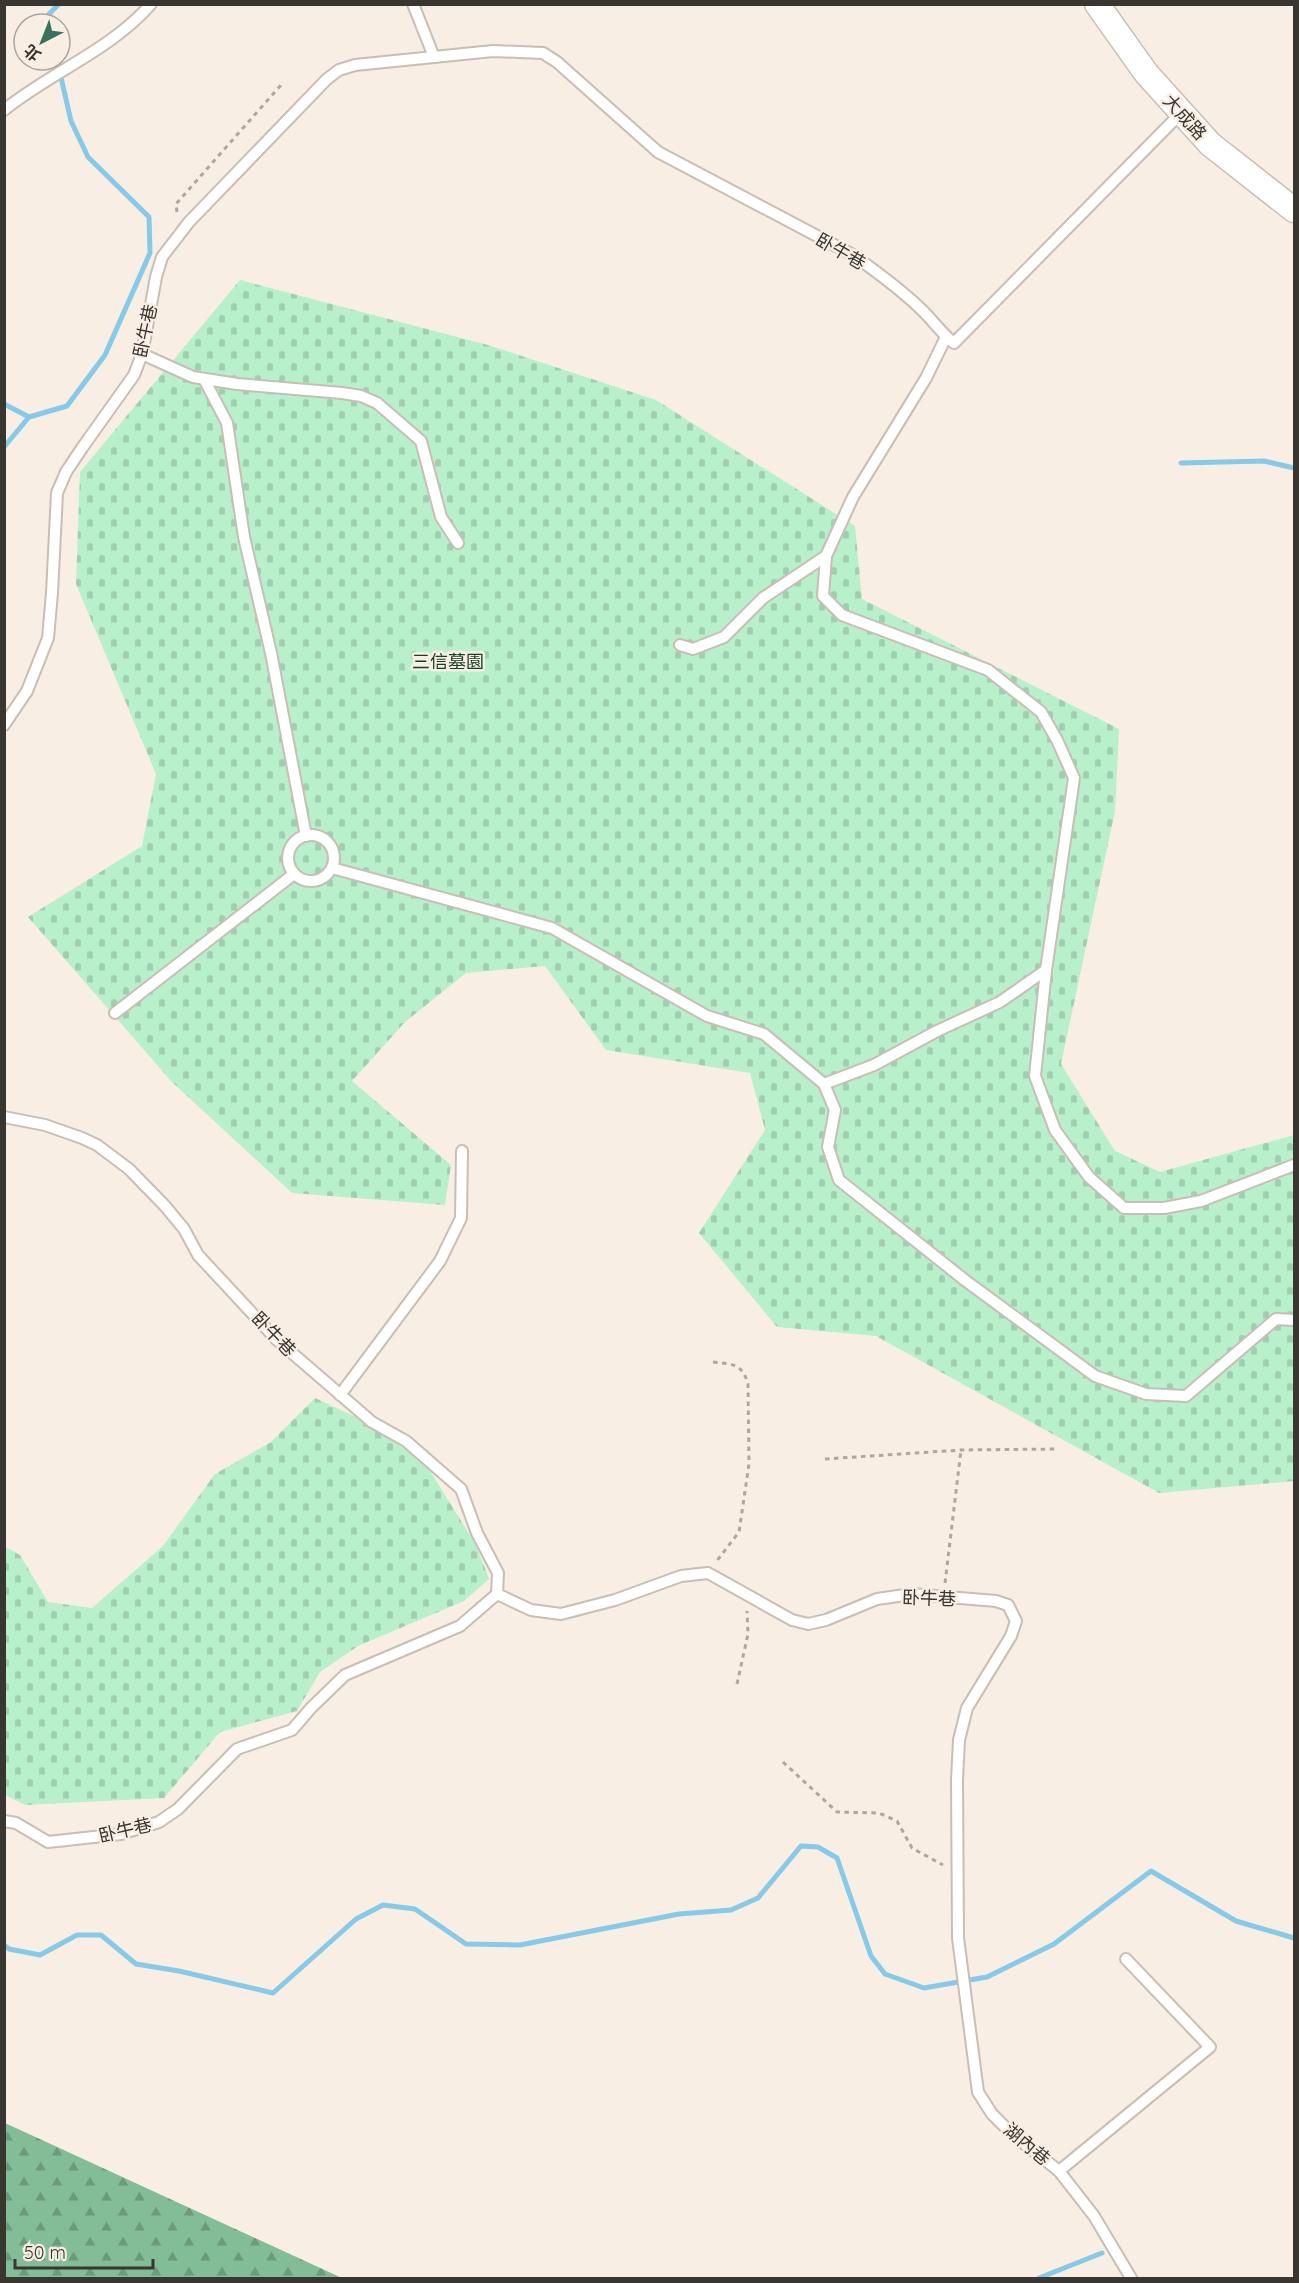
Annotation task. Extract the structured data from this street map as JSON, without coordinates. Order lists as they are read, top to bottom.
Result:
{
  "streets": {
    "street": ["大成路"],
    "lane": ["卧牛巷", "湖內巷"]
  },
  "crossings": [
    ["卧牛巷", "湖內巷"]
  ],
  "parks": ["三信墓園"],
  "scale_bar": "50 m",
  "north": "bottom left"
}
